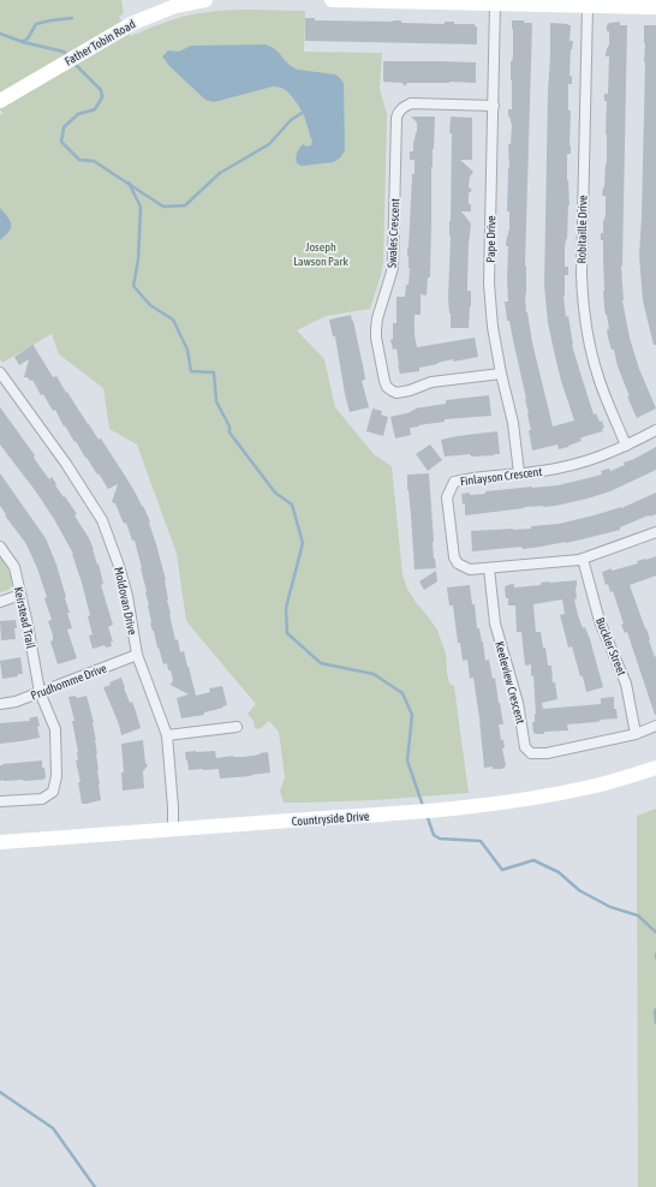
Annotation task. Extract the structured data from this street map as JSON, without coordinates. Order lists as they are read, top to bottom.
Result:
{
  "streets": {
    "main road": ["Father Tobin Road", "Countryside Drive"],
    "street": [
      "Robitaille Drive",
      "Swales Crescent",
      "Pape Drive",
      "Finlayson Crescent",
      "Moldovan Drive",
      "Keirstead Trail",
      "Buckler Street",
      "Prudhomme Drive",
      "Keeleview Crescent"
    ]
  },
  "crossings": [
    ["Robitaille Drive", "Finlayson Crescent"],
    ["Swales Crescent", "Pape Drive"],
    ["Pape Drive", "Finlayson Crescent"],
    ["Finlayson Crescent", "Buckler Street"],
    ["Finlayson Crescent", "Keeleview Crescent"],
    ["Moldovan Drive", "Prudhomme Drive"],
    ["Moldovan Drive", "Countryside Drive"],
    ["Keirstead Trail", "Prudhomme Drive"],
    ["Buckler Street", "Keeleview Crescent"]
  ],
  "parks": ["Joseph Lawson Park"]
}
